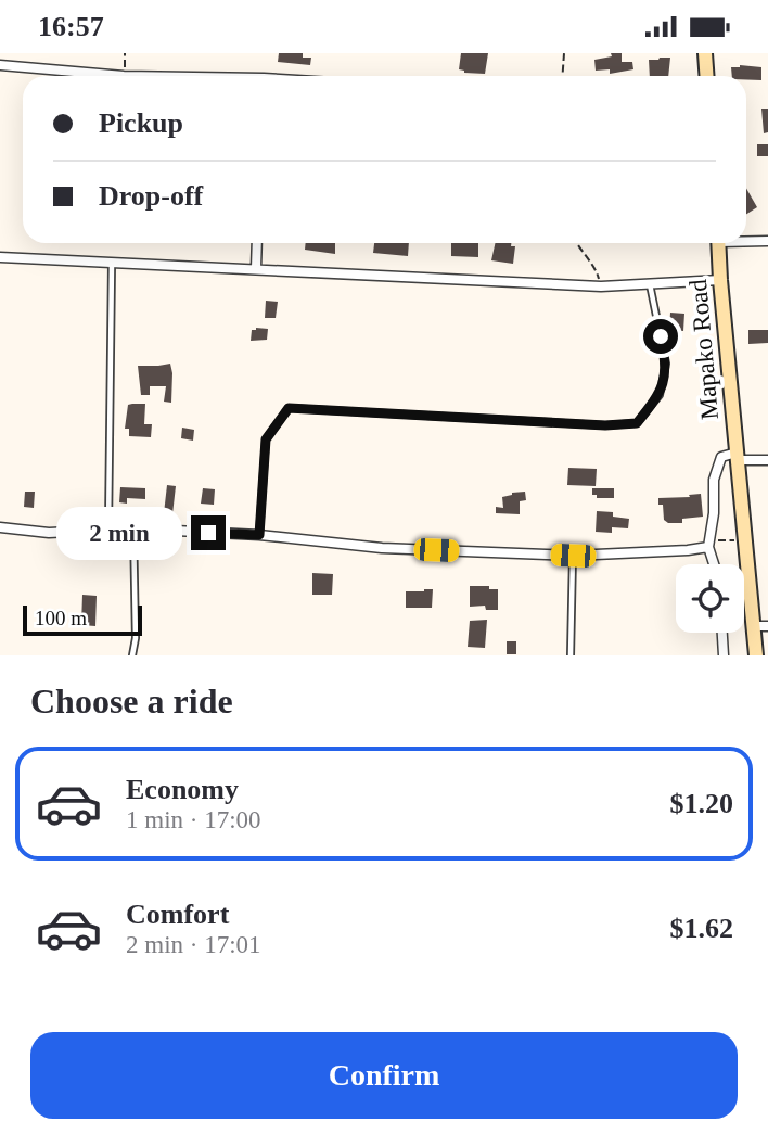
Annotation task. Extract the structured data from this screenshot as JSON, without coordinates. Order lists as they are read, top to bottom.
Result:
{
  "streets": {
    "street": ["Mapako Road"]
  },
  "scale_bar": "100 m",
  "page": {
    "status": "16:57",
    "banner": ["Pickup", "Drop-off"],
    "bubble": "2 min",
    "scale": "100 m",
    "heading": "Choose a ride",
    "list": [
      {
        "name": "Economy",
        "note": "1 min · 17:00",
        "value": "$1.20"
      },
      {
        "name": "Comfort",
        "note": "2 min · 17:01",
        "value": "$1.62"
      }
    ],
    "buttons": "Confirm"
  }
}
